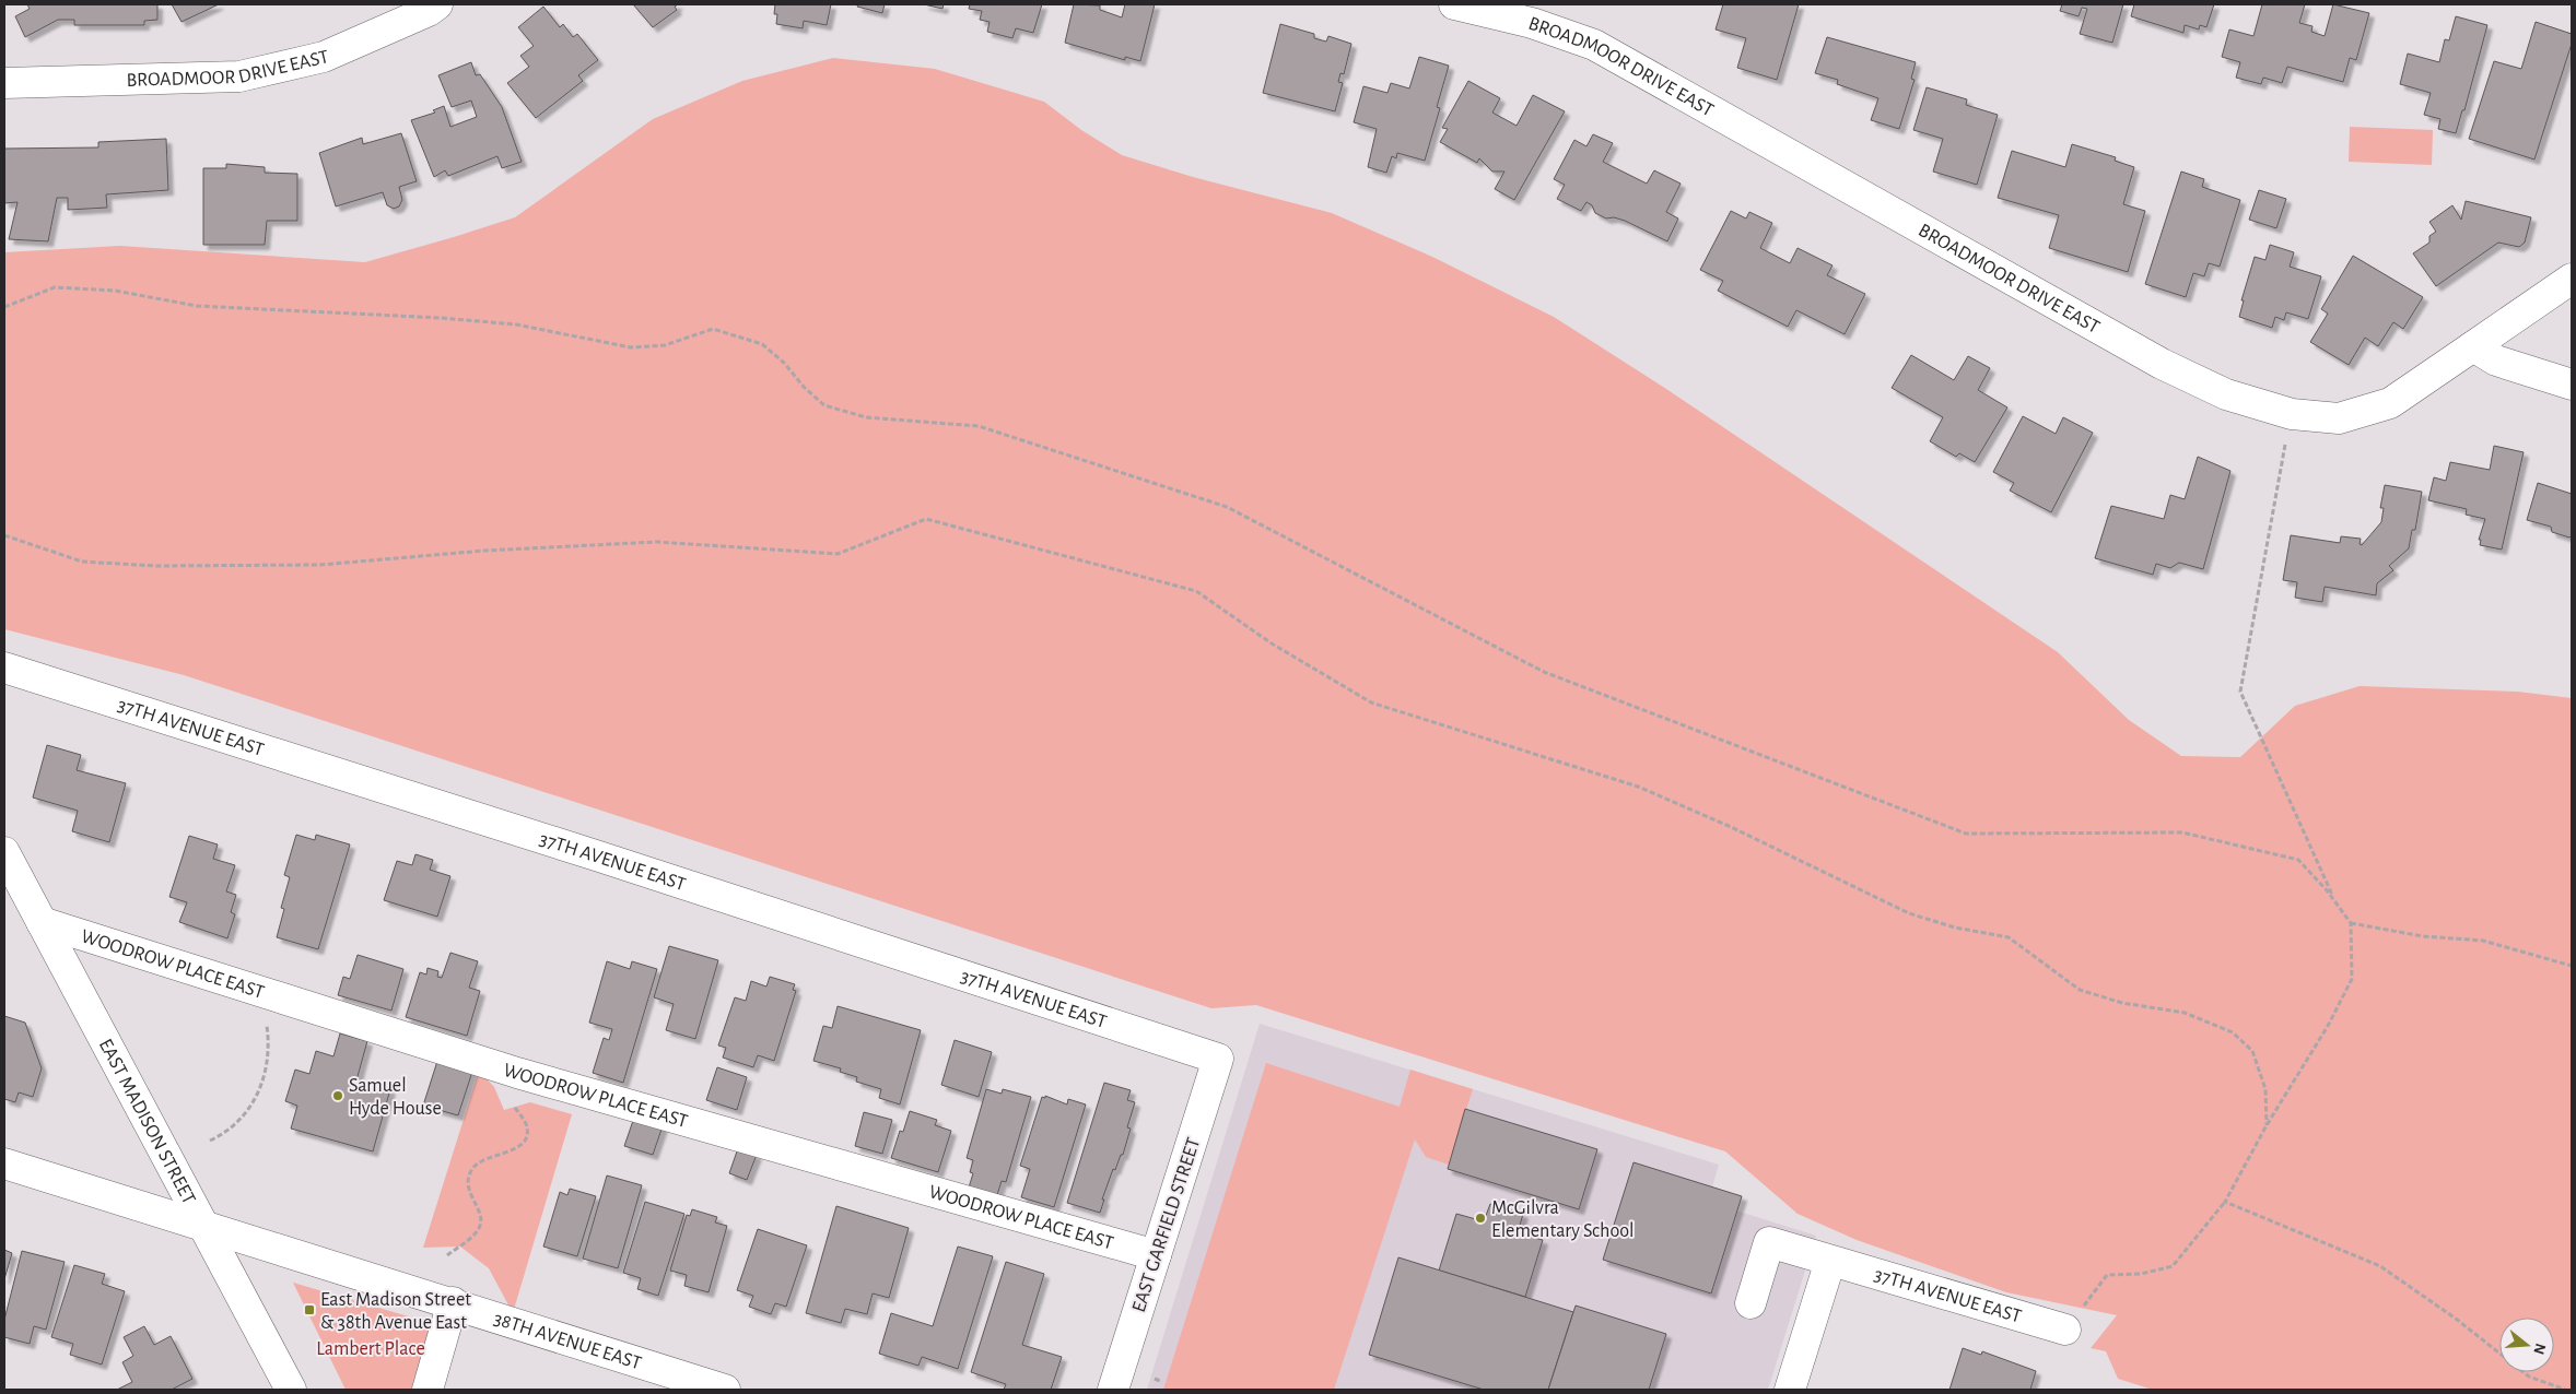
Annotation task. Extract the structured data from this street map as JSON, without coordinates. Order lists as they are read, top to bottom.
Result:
{
  "streets": {
    "street": [
      "BROADMOOR DRIVE EAST",
      "37TH AVENUE EAST",
      "WOODROW PLACE EAST",
      "EAST MADISON STREET",
      "EAST GARFIELD STREET",
      "38TH AVENUE EAST"
    ]
  },
  "crossings": [
    ["37TH AVENUE EAST", "EAST GARFIELD STREET"],
    ["WOODROW PLACE EAST", "EAST MADISON STREET"],
    ["WOODROW PLACE EAST", "EAST GARFIELD STREET"],
    ["EAST MADISON STREET", "38TH AVENUE EAST"]
  ],
  "parks": ["Lambert Place"],
  "places": {
    "other": ["Samuel Hyde House", "McGilvra Elementary School"],
    "transit": ["East Madison Street & 38th Avenue East"]
  },
  "north": "right"
}
